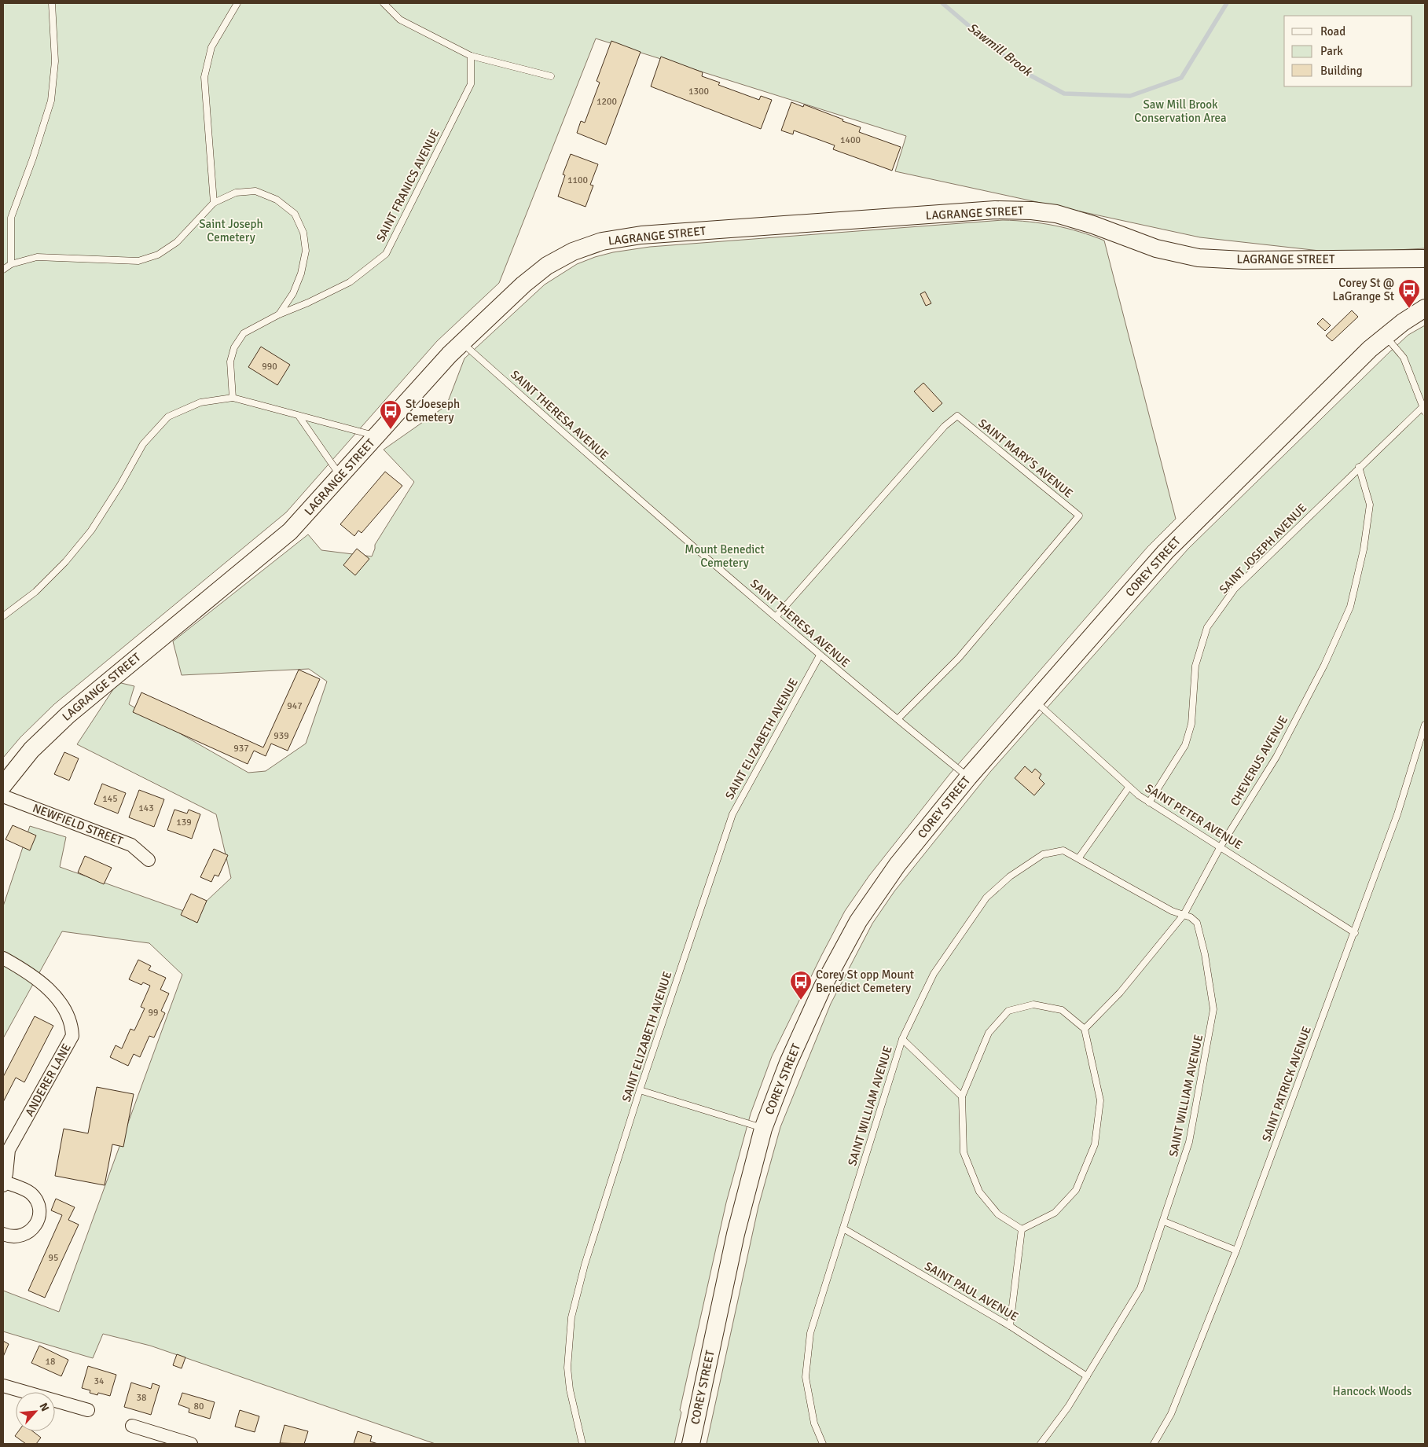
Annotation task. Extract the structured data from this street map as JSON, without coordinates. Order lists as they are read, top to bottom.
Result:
{
  "streets": {
    "main road": ["LAGRANGE STREET", "COREY STREET"],
    "street": ["NEWFIELD STREET", "ANDERER LANE"],
    "lane": [
      "SAINT FRANICS AVENUE",
      "SAINT THERESA AVENUE",
      "SAINT MARY'S AVENUE",
      "SAINT JOSEPH AVENUE",
      "SAINT ELIZABETH AVENUE",
      "CHEVERUS AVENUE",
      "SAINT PETER AVENUE",
      "SAINT PATRICK AVENUE",
      "SAINT WILLIAM AVENUE",
      "SAINT PAUL AVENUE"
    ]
  },
  "crossings": [
    ["LAGRANGE STREET", "SAINT THERESA AVENUE"],
    ["SAINT THERESA AVENUE", "SAINT MARY'S AVENUE"],
    ["SAINT THERESA AVENUE", "COREY STREET"],
    ["SAINT THERESA AVENUE", "SAINT ELIZABETH AVENUE"],
    ["SAINT JOSEPH AVENUE", "CHEVERUS AVENUE"],
    ["SAINT JOSEPH AVENUE", "SAINT PETER AVENUE"],
    ["COREY STREET", "SAINT PETER AVENUE"],
    ["CHEVERUS AVENUE", "SAINT PETER AVENUE"],
    ["CHEVERUS AVENUE", "SAINT WILLIAM AVENUE"],
    ["SAINT PETER AVENUE", "SAINT PATRICK AVENUE"],
    ["SAINT WILLIAM AVENUE", "SAINT PAUL AVENUE"]
  ],
  "water": ["Sawmill Brook"],
  "parks": [
    "Saw Mill Brook Conservation Area",
    "Saint Joseph Cemetery",
    "Mount Benedict Cemetery",
    "Hancock Woods"
  ],
  "places": {
    "bus stop": ["Corey St @ LaGrange St", "St Joeseph Cemetery", "Corey St opp Mount Benedict Cemetery"]
  },
  "house_numbers": [
    "1300",
    "1200",
    "1400",
    "1100",
    "990",
    "947",
    "939",
    "937",
    "145",
    "143",
    "139",
    "99",
    "95",
    "18",
    "34",
    "38",
    "80"
  ],
  "legend": ["Road", "Park", "Building"],
  "north": "top right"
}
